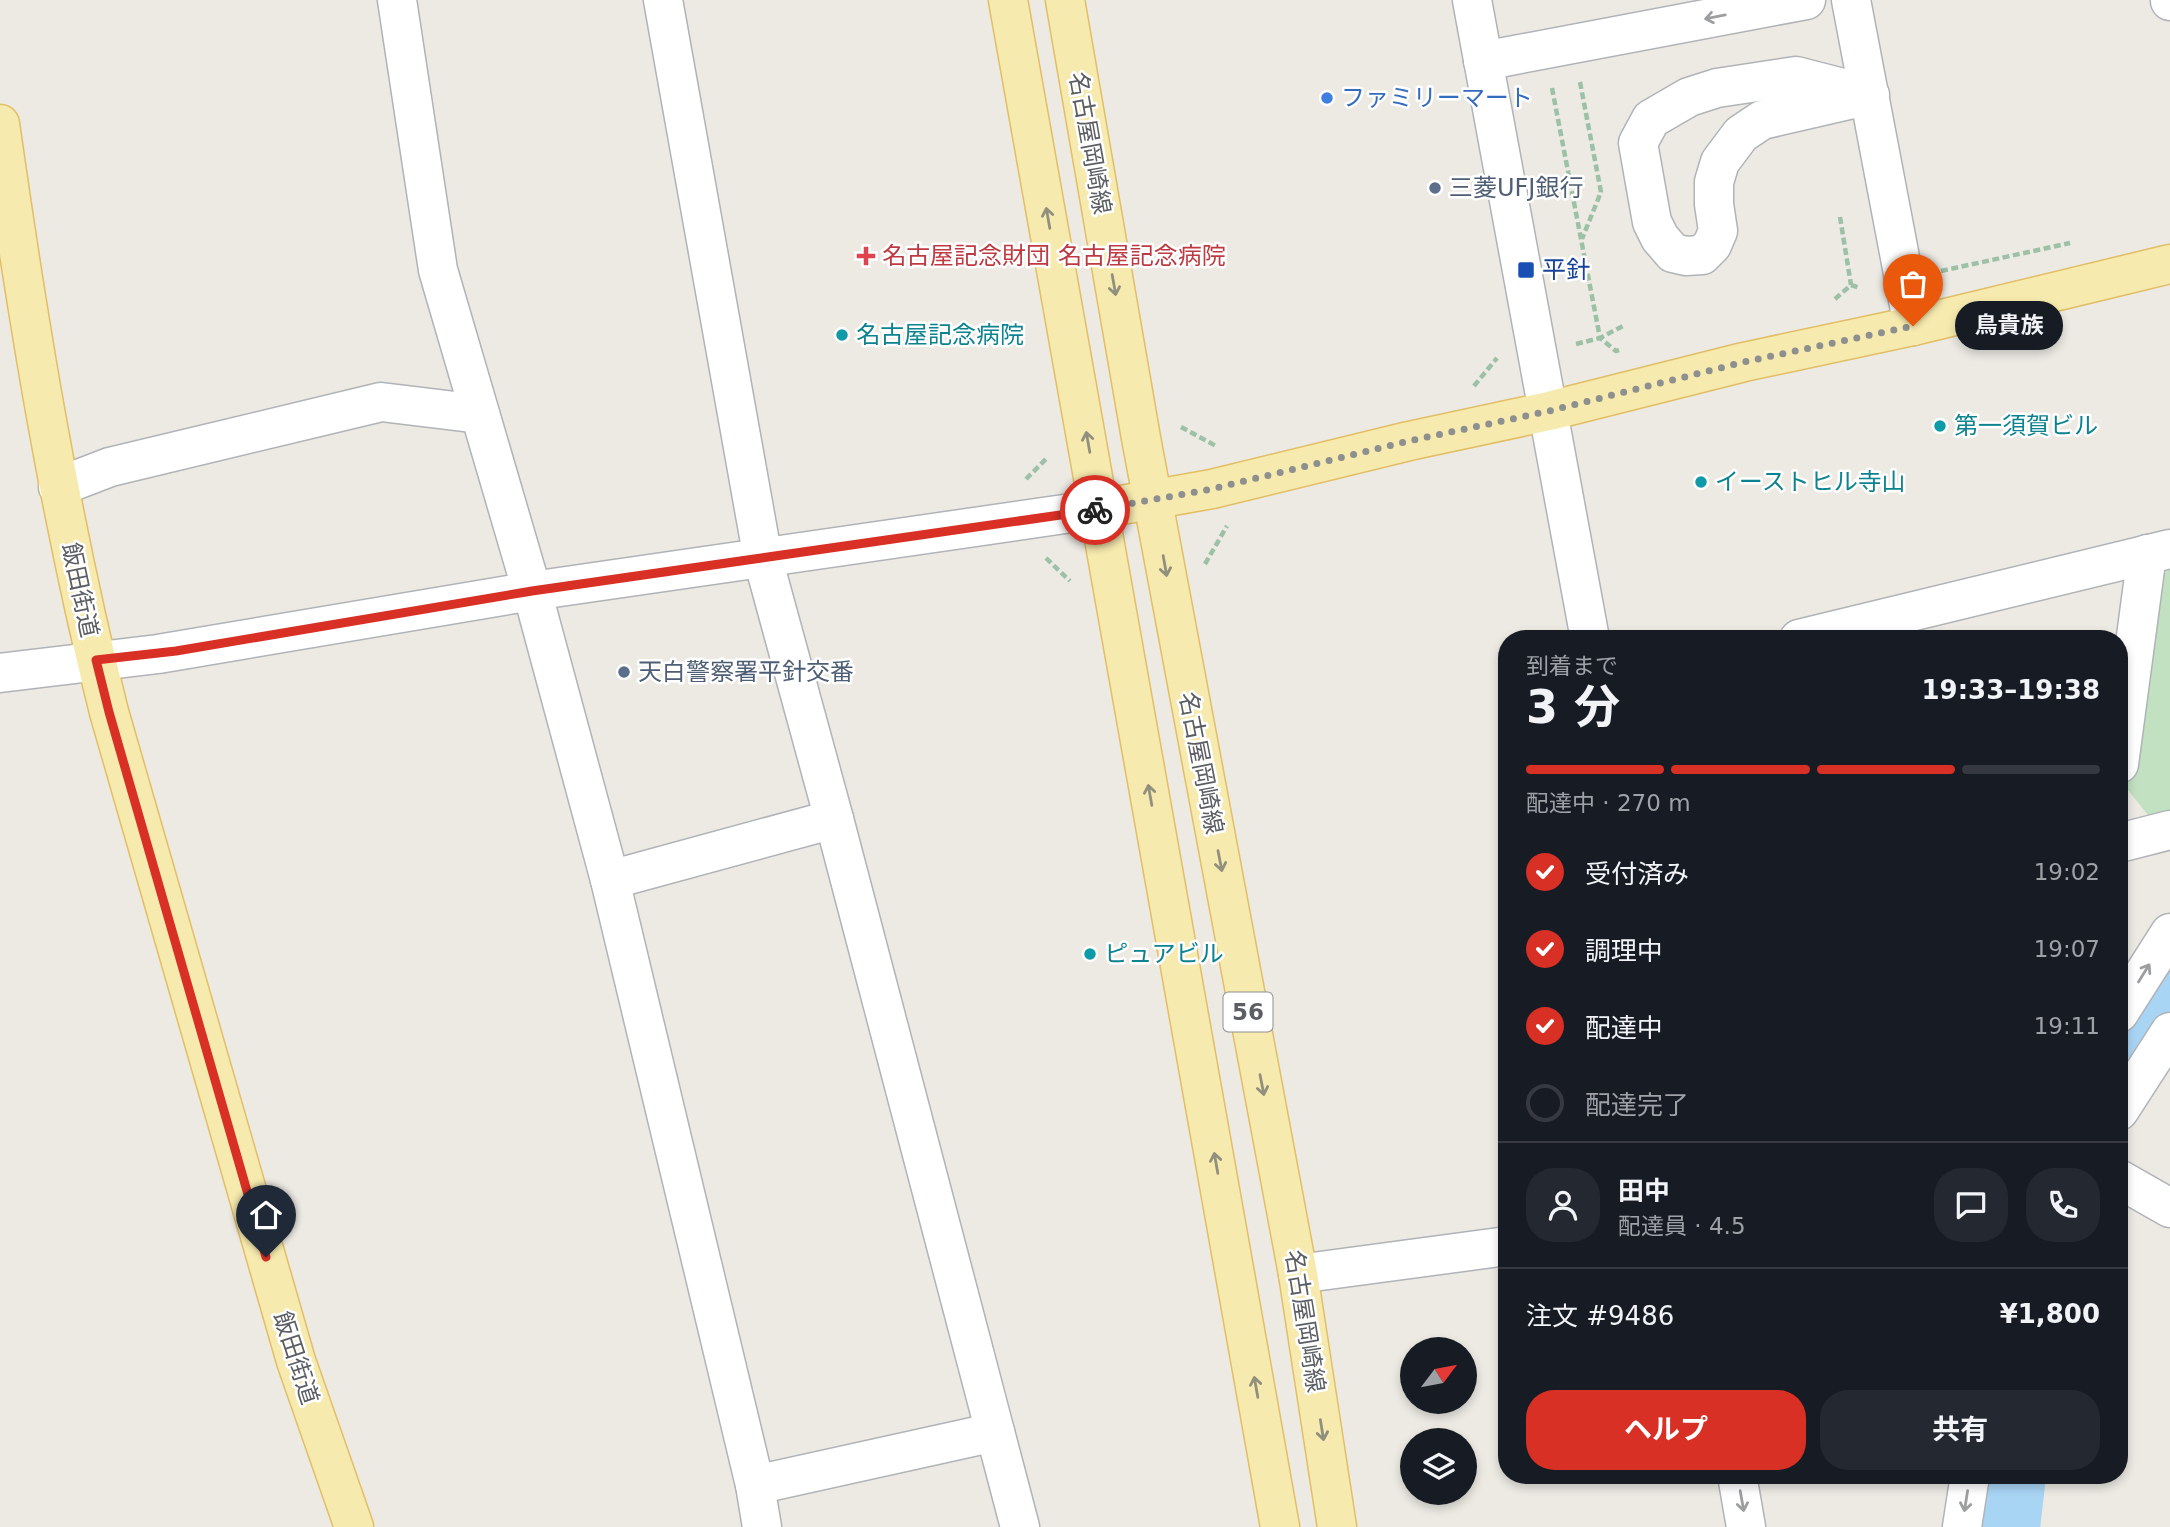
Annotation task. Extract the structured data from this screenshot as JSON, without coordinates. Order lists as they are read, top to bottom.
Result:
{
  "streets": {
    "main road": ["名古屋岡崎線", "飯田街道", "56"]
  },
  "places": {
    "other": [
      "ファミリーマート",
      "三菱UFJ銀行",
      "鳥貴族",
      "名古屋記念病院",
      "第一須賀ビル",
      "イーストヒル寺山",
      "天白警察署平針交番",
      "ピュアビル"
    ],
    "health": ["名古屋記念財団 名古屋記念病院"],
    "transit": ["平針"]
  },
  "north": "top right",
  "page": {
    "bubble": "鳥貴族",
    "heading": ["3 分", "到着まで", "19:33–19:38"],
    "panel": [
      "田中",
      "配達員 · 4.5",
      "注文 #9486",
      "¥1,800"
    ],
    "bar": "配達中 · 270 m",
    "list": [
      ["受付済み", "19:02"],
      ["調理中", "19:07"],
      ["配達中", "19:11"],
      "配達完了"
    ],
    "buttons": ["ヘルプ", "共有"]
  }
}
